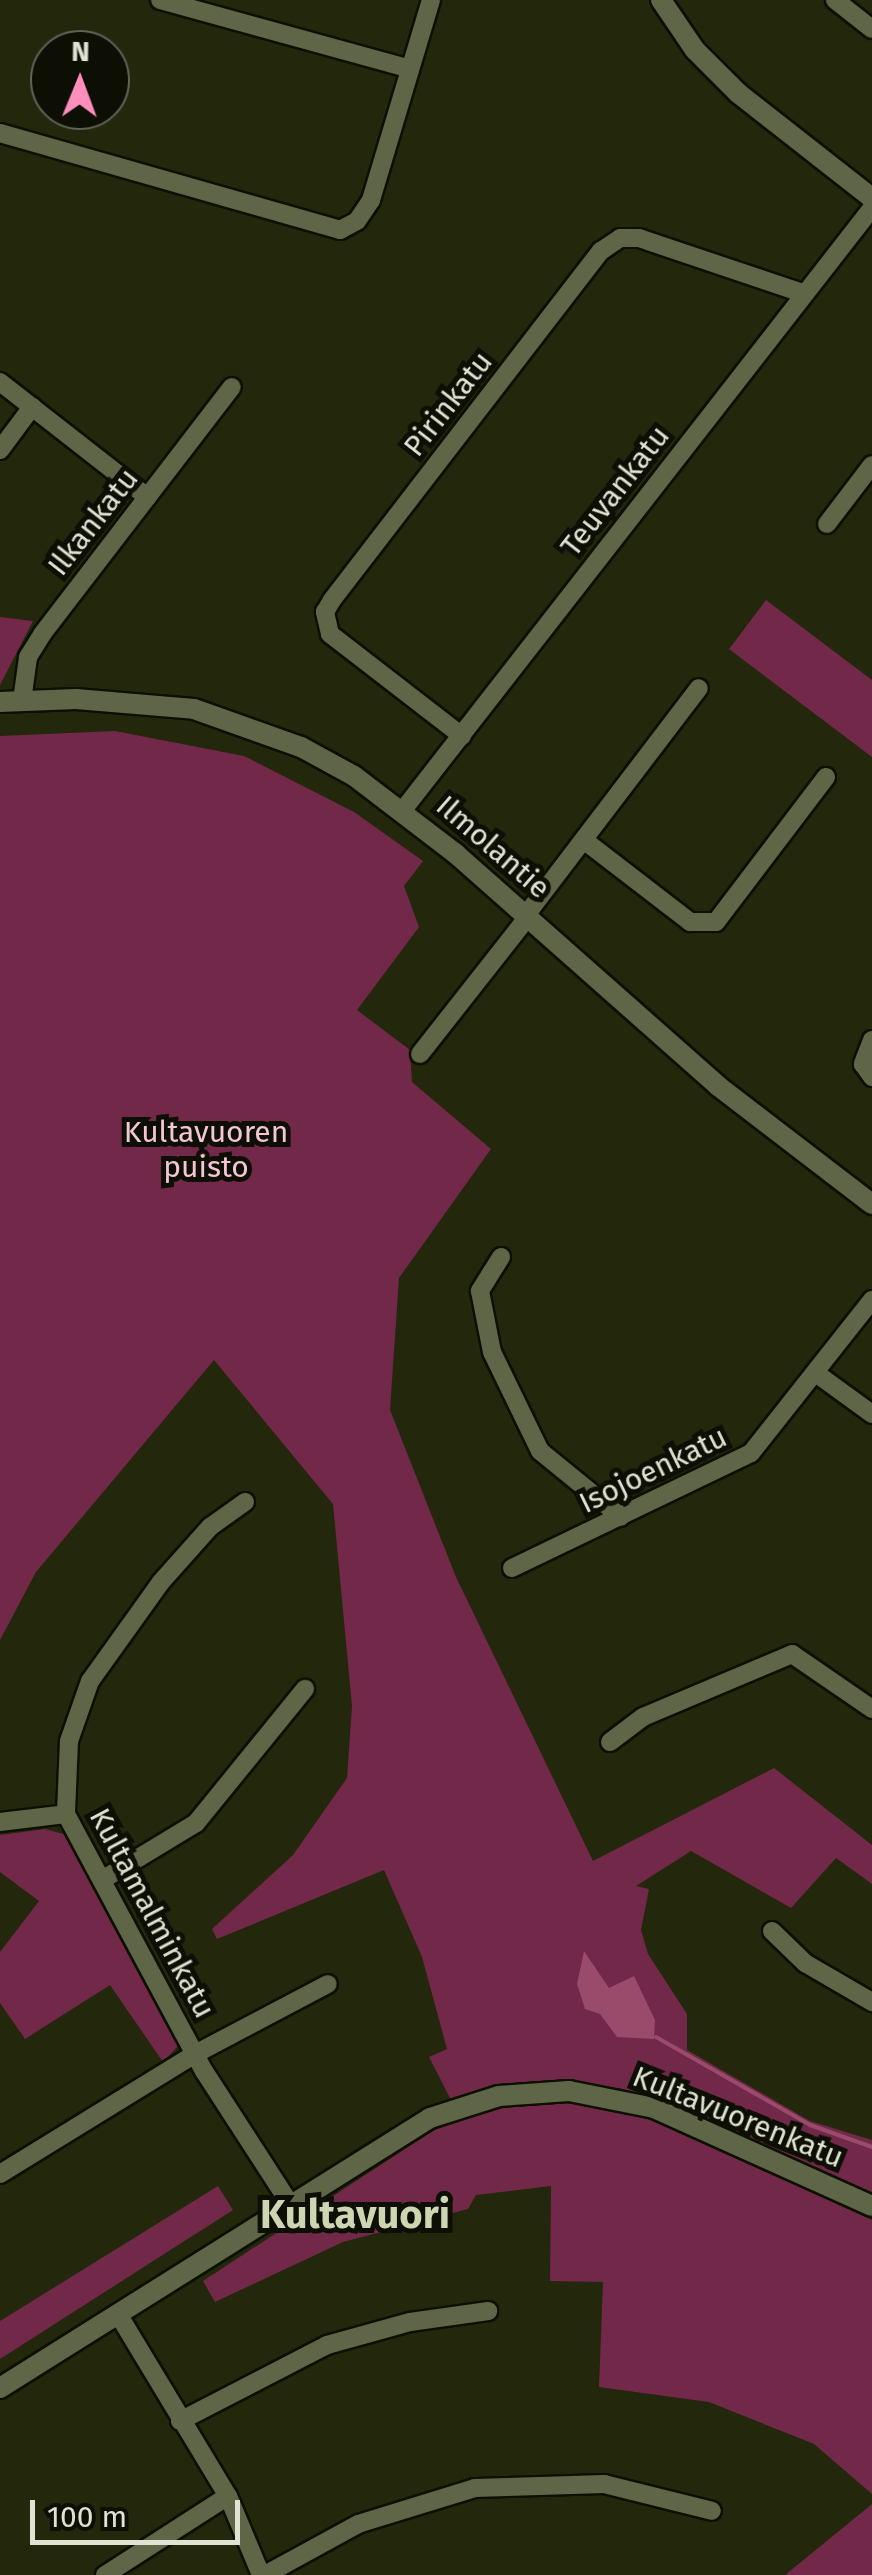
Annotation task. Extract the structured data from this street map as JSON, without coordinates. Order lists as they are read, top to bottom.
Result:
{
  "streets": {
    "street": [
      "Pirinkatu",
      "Teuvankatu",
      "Ilkankatu",
      "Ilmolantie",
      "Isojoenkatu",
      "Kultamalminkatu",
      "Kultavuorenkatu"
    ]
  },
  "crossings": [
    ["Pirinkatu", "Teuvankatu"],
    ["Teuvankatu", "Ilmolantie"],
    ["Ilkankatu", "Ilmolantie"],
    ["Kultamalminkatu", "Kultavuorenkatu"]
  ],
  "districts": ["Kultavuori"],
  "parks": ["Kultavuoren puisto"],
  "scale_bar": "100 m",
  "north": "top"
}
